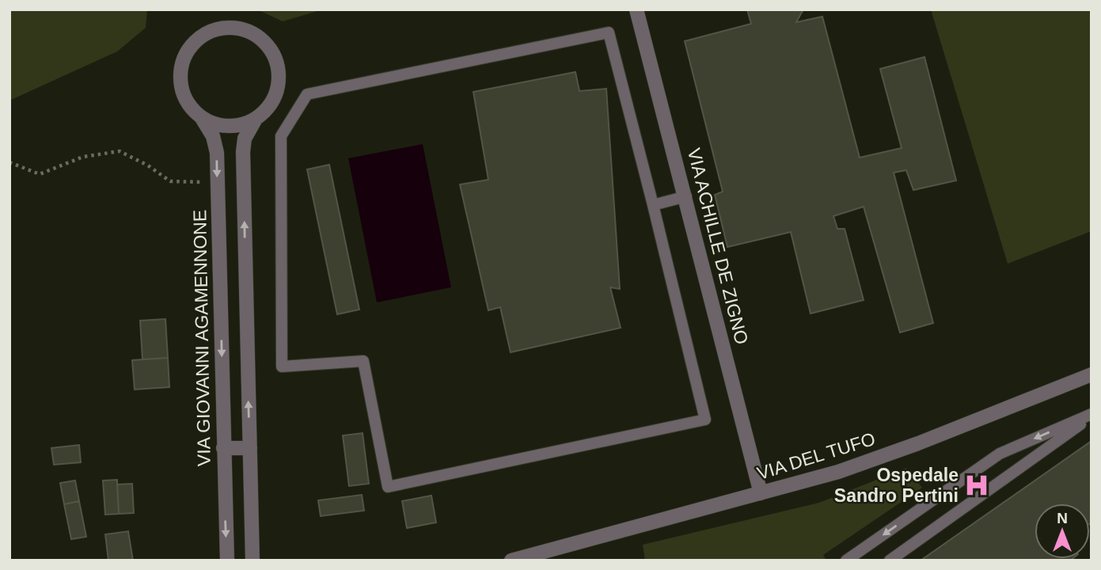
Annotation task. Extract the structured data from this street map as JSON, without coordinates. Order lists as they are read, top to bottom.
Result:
{
  "streets": {
    "street": ["VIA ACHILLE DE ZIGNO", "VIA GIOVANNI AGAMENNONE", "VIA DEL TUFO"]
  },
  "crossings": [
    ["VIA ACHILLE DE ZIGNO", "VIA DEL TUFO"]
  ],
  "places": {
    "hospital": ["Ospedale Sandro Pertini"]
  },
  "north": "top"
}
